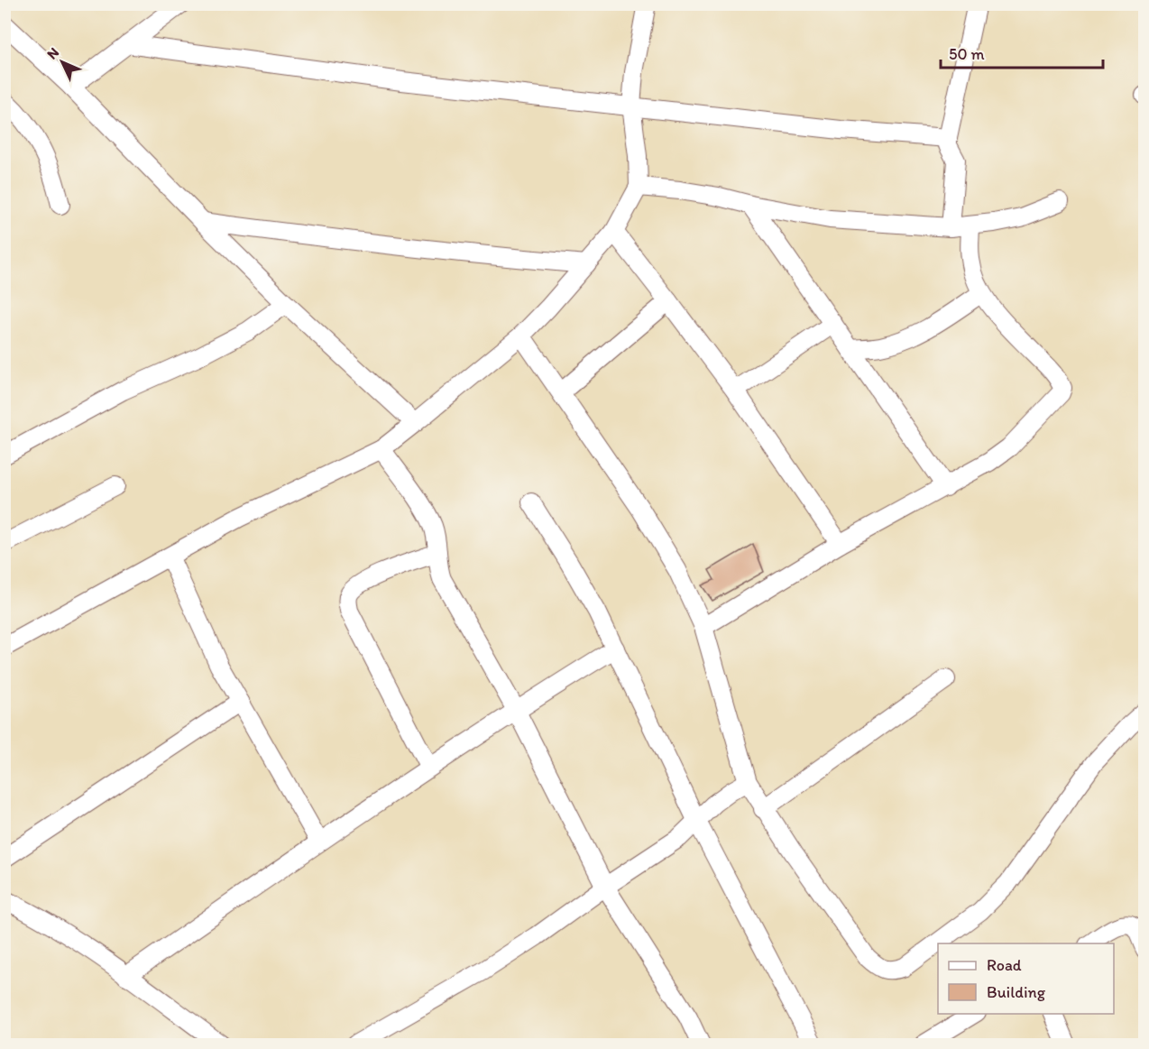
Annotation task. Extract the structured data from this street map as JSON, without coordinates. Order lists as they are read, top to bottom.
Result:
{
  "legend": ["Road", "Building"],
  "scale_bar": "50 m",
  "north": "top left"
}
